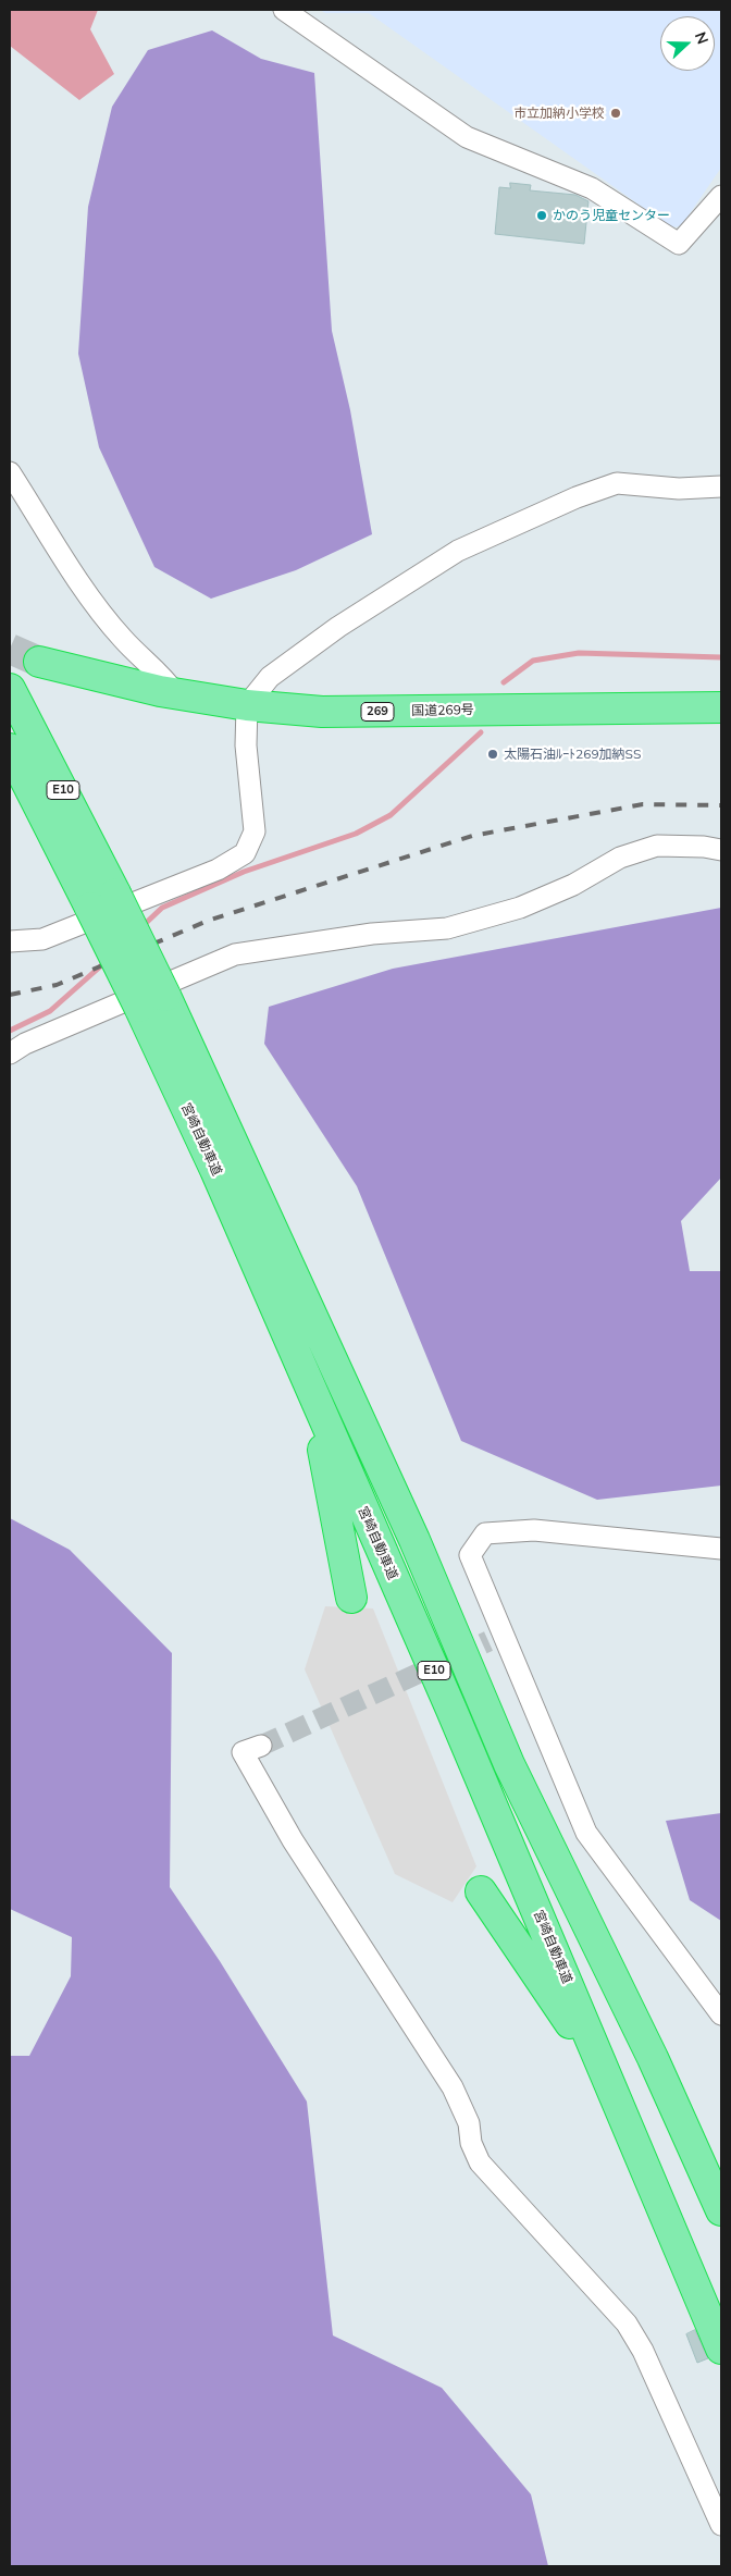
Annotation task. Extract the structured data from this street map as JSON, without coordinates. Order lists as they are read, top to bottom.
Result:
{
  "streets": {
    "highway": [
      "国道269号",
      "269",
      "E10",
      "宮崎自動車道"
    ]
  },
  "places": ["市立加納小学校", "かのう児童センター", "太陽石油ﾙｰﾄ269加納SS"],
  "north": "right"
}
